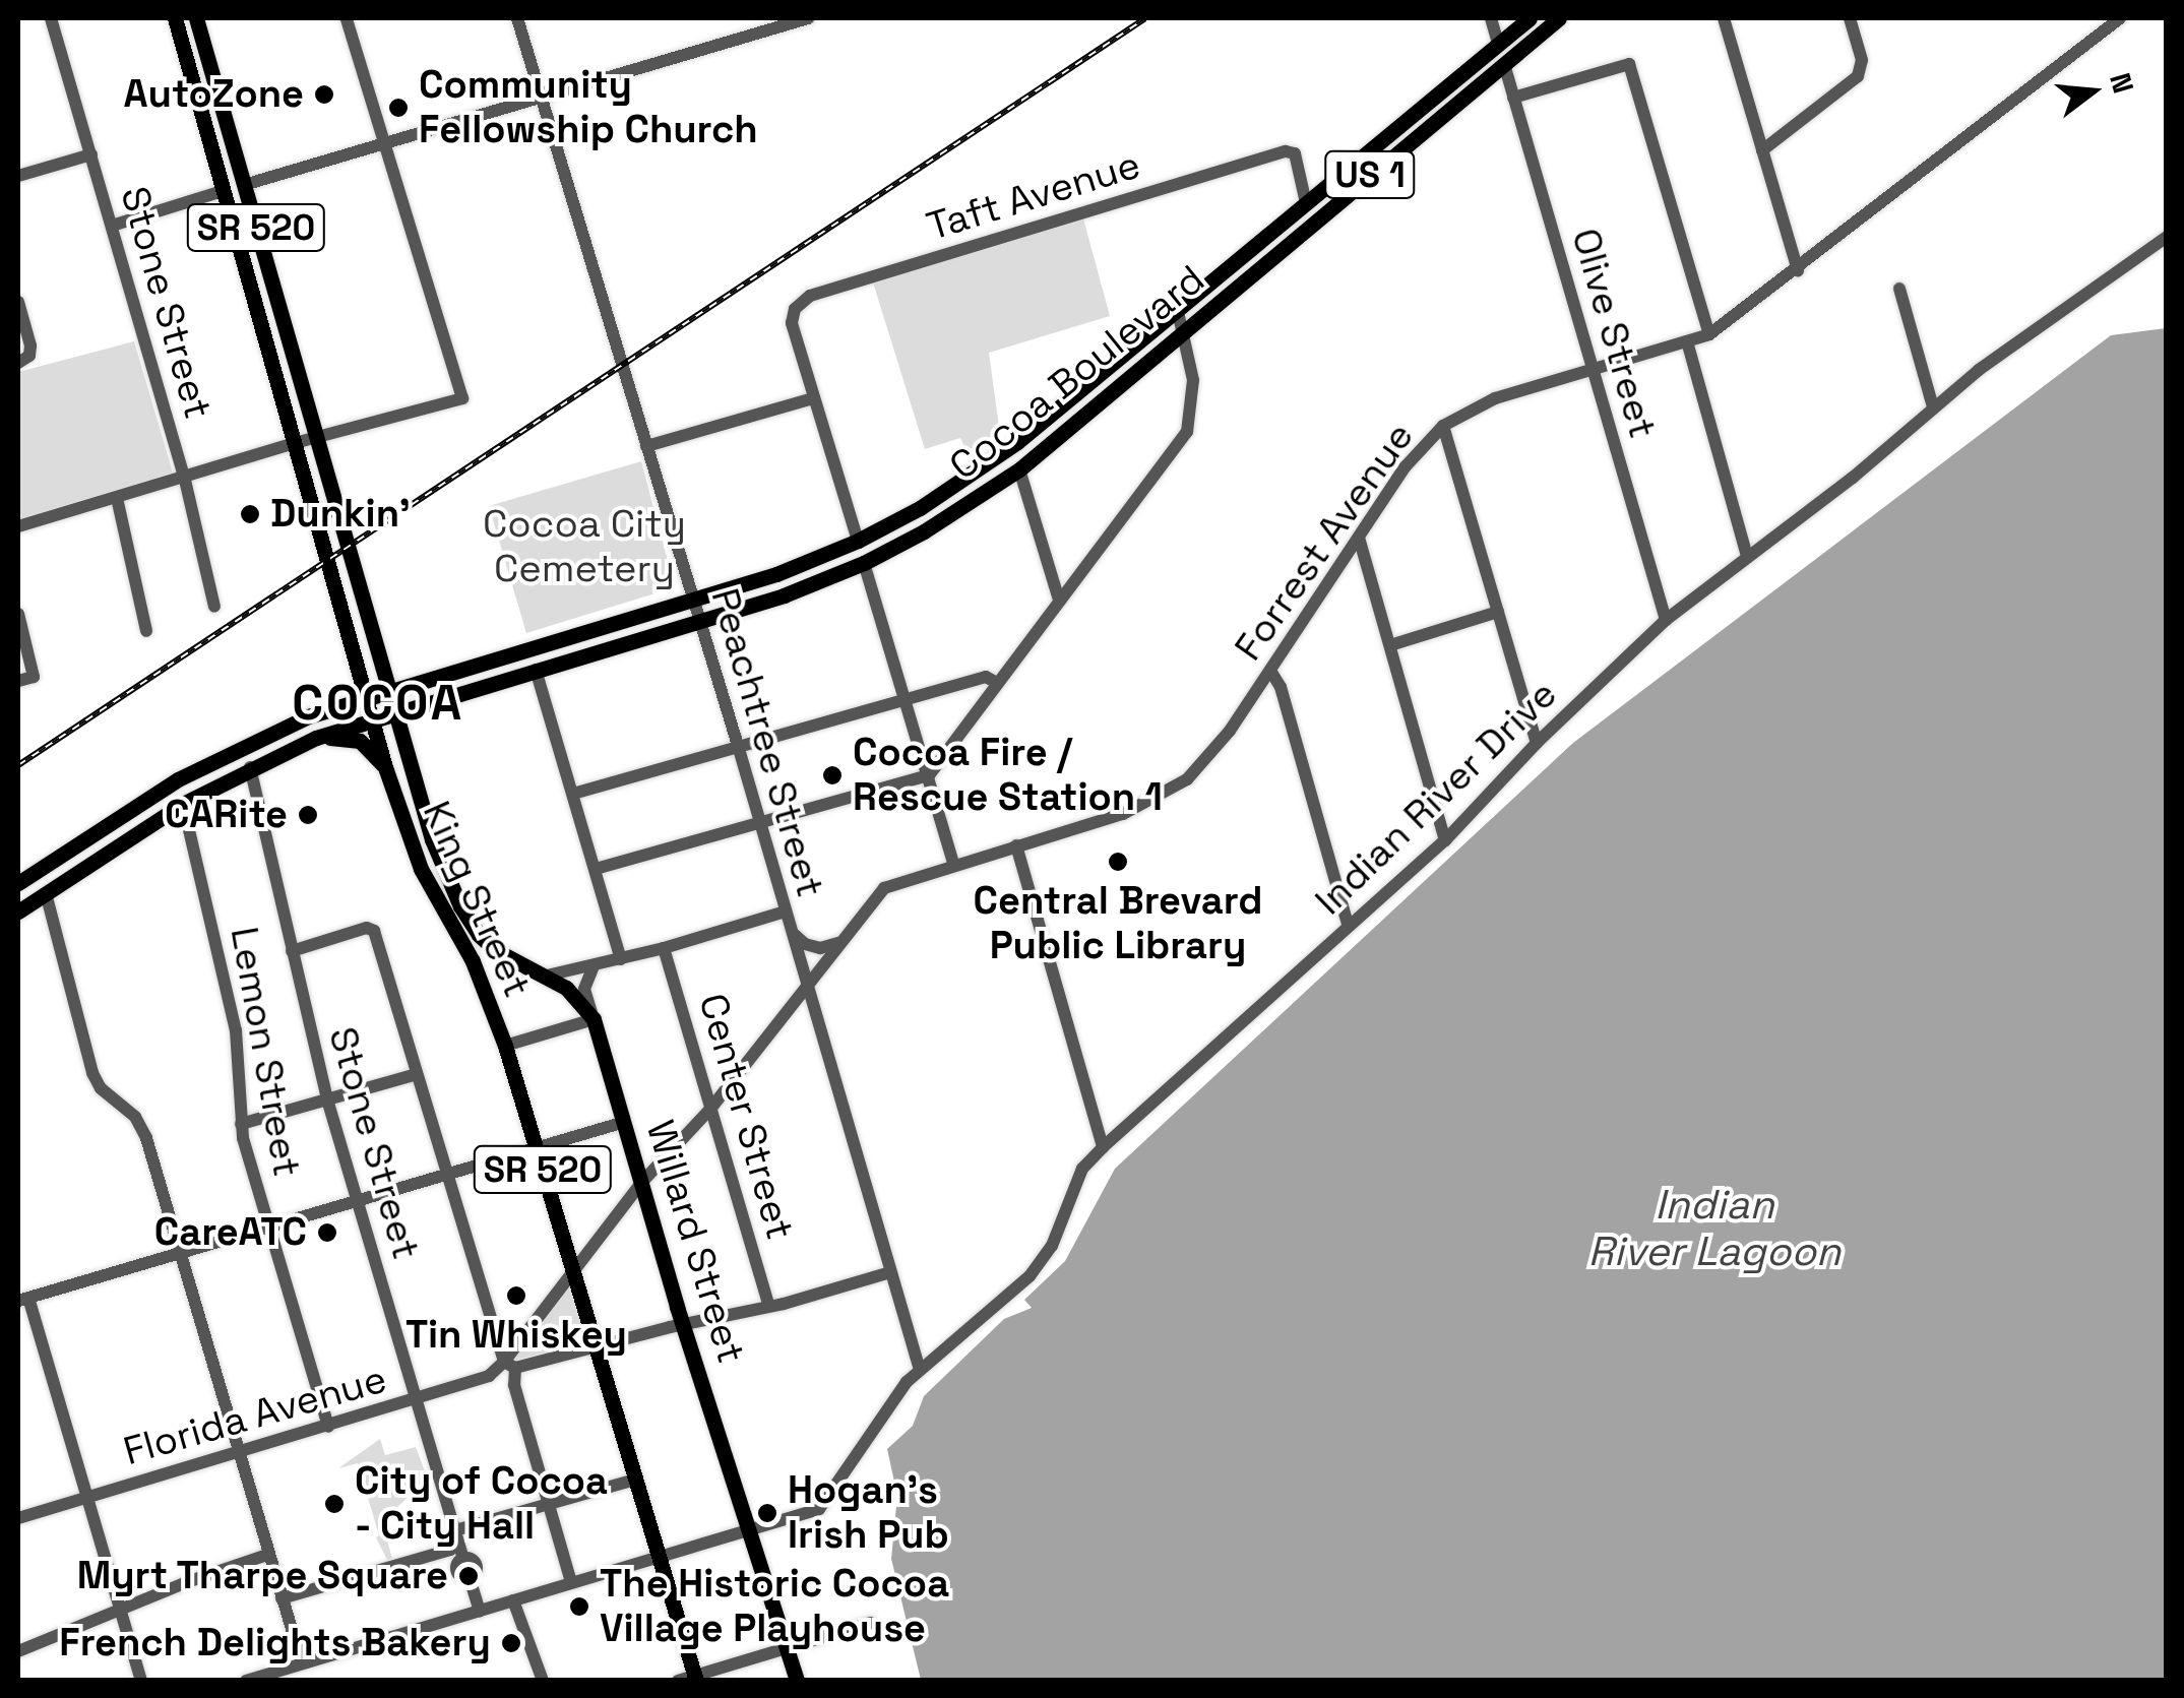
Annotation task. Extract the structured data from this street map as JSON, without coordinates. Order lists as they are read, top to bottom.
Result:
{
  "streets": {
    "main road": [
      "US 1",
      "SR 520",
      "Cocoa Boulevard",
      "King Street",
      "Willard Street"
    ],
    "street": [
      "Taft Avenue",
      "Stone Street",
      "Olive Street",
      "Forrest Avenue",
      "Peachtree Street",
      "Indian River Drive",
      "Lemon Street",
      "Center Street",
      "Florida Avenue"
    ]
  },
  "crossings": [
    ["Taft Avenue", "Cocoa Boulevard"],
    ["SR 520", "Indian River Drive"],
    ["SR 520", "King Street"],
    ["Stone Street", "Cocoa Boulevard"],
    ["Stone Street", "Florida Avenue"],
    ["Olive Street", "Cocoa Boulevard"],
    ["Olive Street", "Forrest Avenue"],
    ["Olive Street", "Indian River Drive"],
    ["Cocoa Boulevard", "Peachtree Street"],
    ["Cocoa Boulevard", "King Street"],
    ["Cocoa Boulevard", "Lemon Street"],
    ["Forrest Avenue", "Peachtree Street"],
    ["Forrest Avenue", "King Street"],
    ["Forrest Avenue", "Center Street"],
    ["Forrest Avenue", "Willard Street"],
    ["Forrest Avenue", "Florida Avenue"],
    ["Peachtree Street", "Indian River Drive"],
    ["Peachtree Street", "Florida Avenue"],
    ["Indian River Drive", "Willard Street"],
    ["King Street", "Willard Street"],
    ["King Street", "Florida Avenue"],
    ["Lemon Street", "Florida Avenue"],
    ["Center Street", "Florida Avenue"],
    ["Willard Street", "Florida Avenue"]
  ],
  "districts": ["COCOA"],
  "water": ["Indian River Lagoon"],
  "parks": ["Cocoa City Cemetery"],
  "places": [
    "AutoZone",
    "Community Fellowship Church",
    "Dunkin'",
    "Cocoa Fire / Rescue Station 1",
    "CARite",
    "Central Brevard Public Library",
    "CareATC",
    "Tin Whiskey",
    "City of Cocoa - City Hall",
    "Hogan's Irish Pub",
    "Myrt Tharpe Square",
    "The Historic Cocoa Village Playhouse",
    "French Delights Bakery"
  ],
  "north": "right"
}
